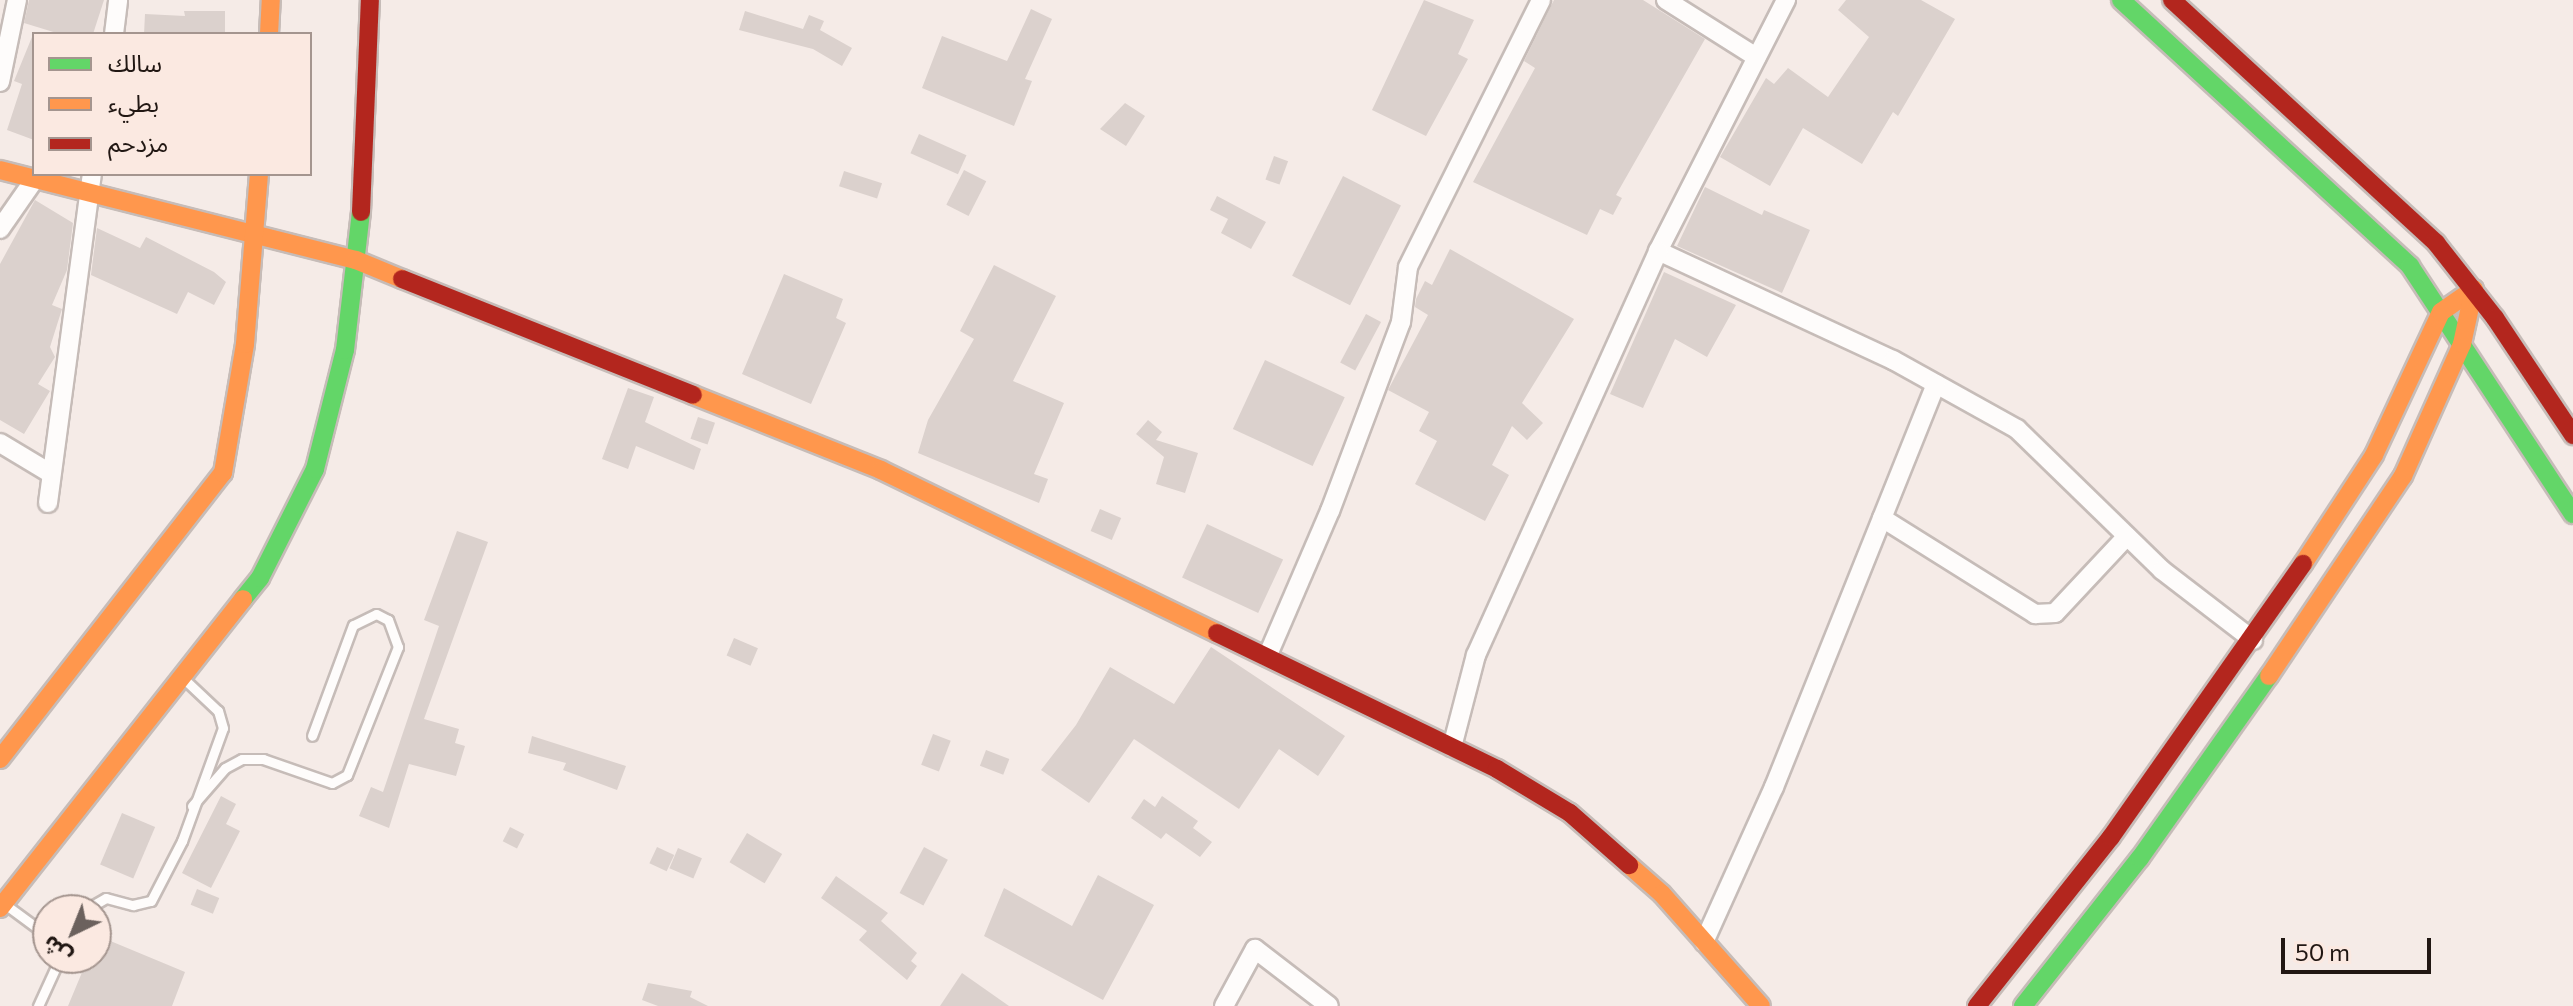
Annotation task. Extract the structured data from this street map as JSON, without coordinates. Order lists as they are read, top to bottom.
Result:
{
  "legend": ["سالك", "بطيء", "مزدحم"],
  "scale_bar": "50 m",
  "north": "bottom left"
}
